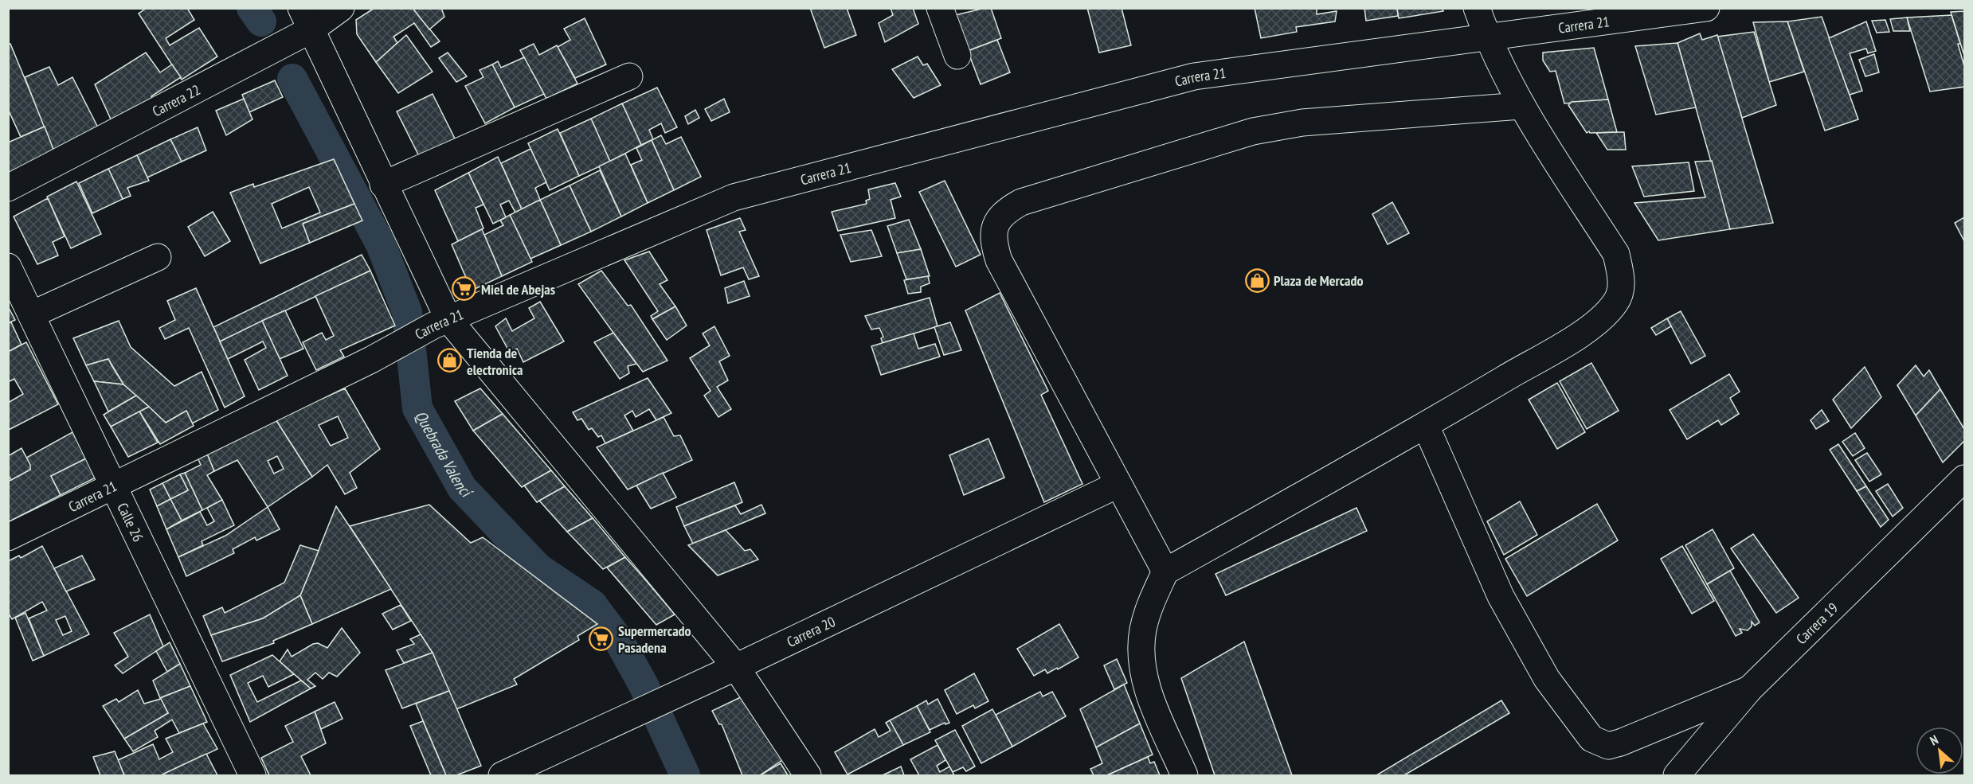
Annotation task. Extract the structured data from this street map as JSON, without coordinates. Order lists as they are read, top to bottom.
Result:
{
  "streets": {
    "street": [
      "Carrera 21",
      "Carrera 22",
      "Calle 26",
      "Carrera 19",
      "Carrera 20"
    ]
  },
  "crossings": [
    ["Carrera 21", "Calle 26"]
  ],
  "water": ["Quebrada Valencí"],
  "places": {
    "shop": ["Plaza de Mercado", "Tienda de electronica"],
    "supermarket": ["Miel de Abejas", "Supermercado Pasadena"]
  },
  "north": "top left"
}
